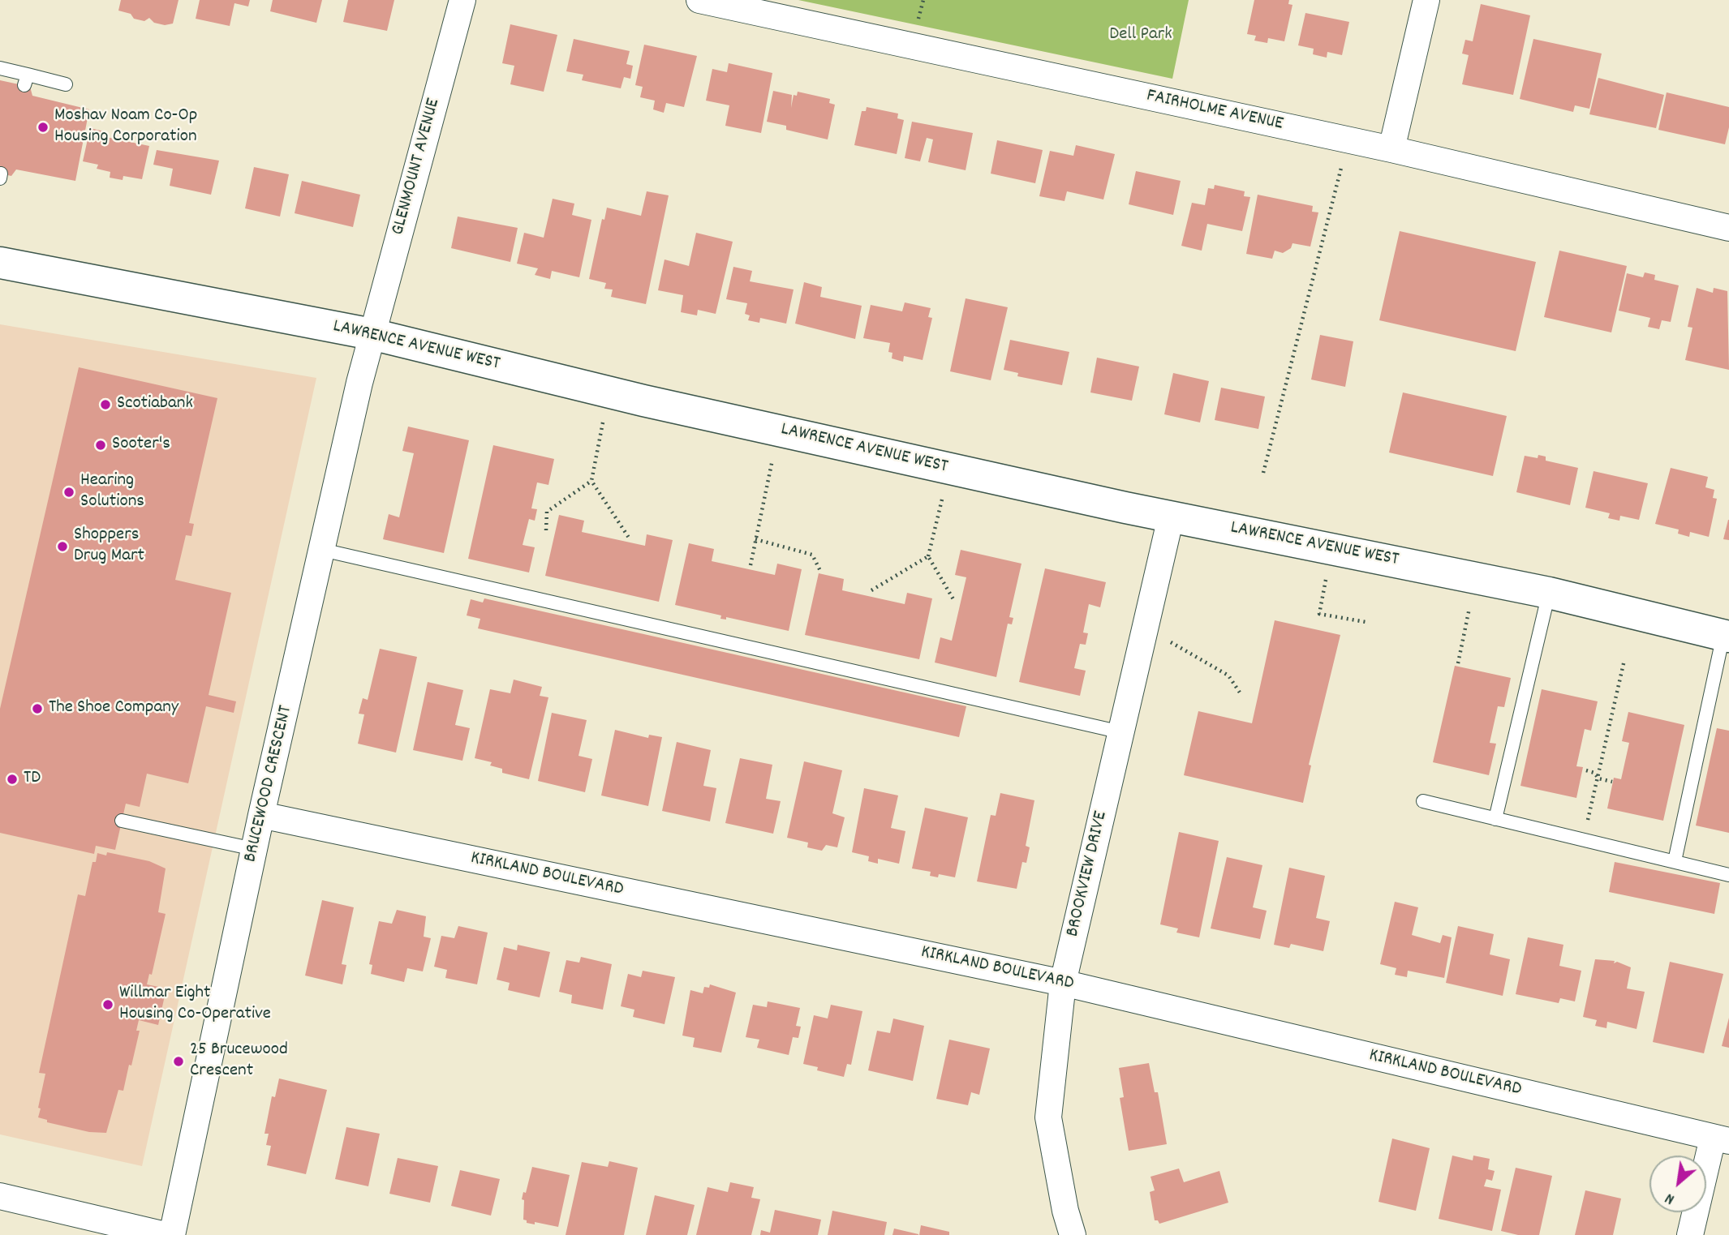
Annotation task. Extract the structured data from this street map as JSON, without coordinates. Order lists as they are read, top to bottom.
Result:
{
  "streets": {
    "main road": ["LAWRENCE AVENUE WEST"],
    "street": [
      "FAIRHOLME AVENUE",
      "GLENMOUNT AVENUE",
      "BRUCEWOOD CRESCENT",
      "BROOKVIEW DRIVE",
      "KIRKLAND BOULEVARD"
    ]
  },
  "crossings": [
    ["GLENMOUNT AVENUE", "LAWRENCE AVENUE WEST"],
    ["GLENMOUNT AVENUE", "BRUCEWOOD CRESCENT"],
    ["LAWRENCE AVENUE WEST", "BRUCEWOOD CRESCENT"],
    ["LAWRENCE AVENUE WEST", "BROOKVIEW DRIVE"],
    ["BRUCEWOOD CRESCENT", "KIRKLAND BOULEVARD"],
    ["BROOKVIEW DRIVE", "KIRKLAND BOULEVARD"]
  ],
  "parks": ["Dell Park"],
  "places": [
    "Moshav Noam Co-Op Housing Corporation",
    "Scotiabank",
    "Sooter's",
    "Hearing Solutions",
    "Shoppers Drug Mart",
    "The Shoe Company",
    "TD",
    "Willmar Eight Housing Co-Operative",
    "25 Brucewood Crescent"
  ],
  "north": "bottom left"
}
